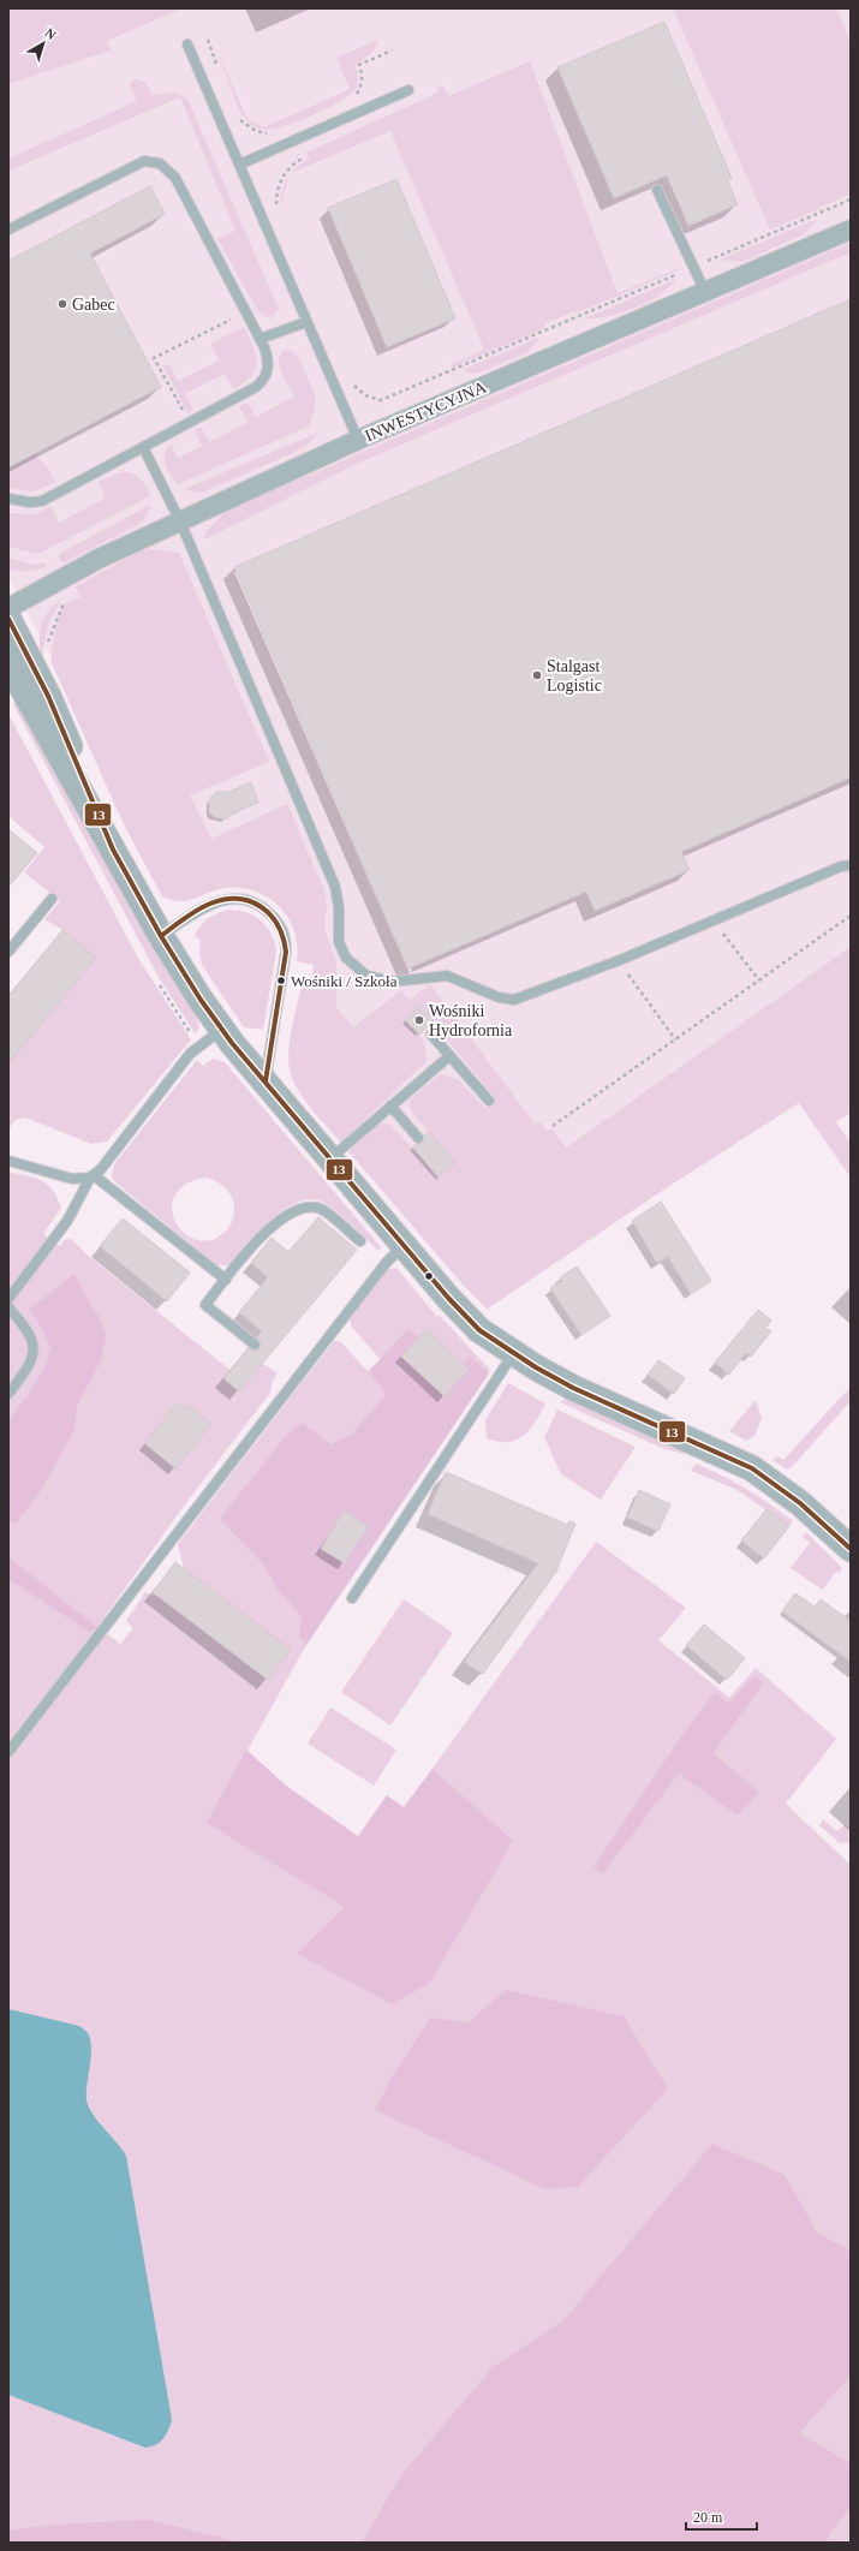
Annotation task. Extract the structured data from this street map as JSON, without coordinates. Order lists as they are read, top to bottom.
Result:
{
  "streets": {
    "street": ["INWESTYCYJNA"]
  },
  "places": [
    "Gabec",
    "Stalgast Logistic",
    "Wośniki / Szkoła",
    "Wośniki Hydrofornia"
  ],
  "lines": ["transit line 13"],
  "scale_bar": "20 m",
  "north": "top right"
}
